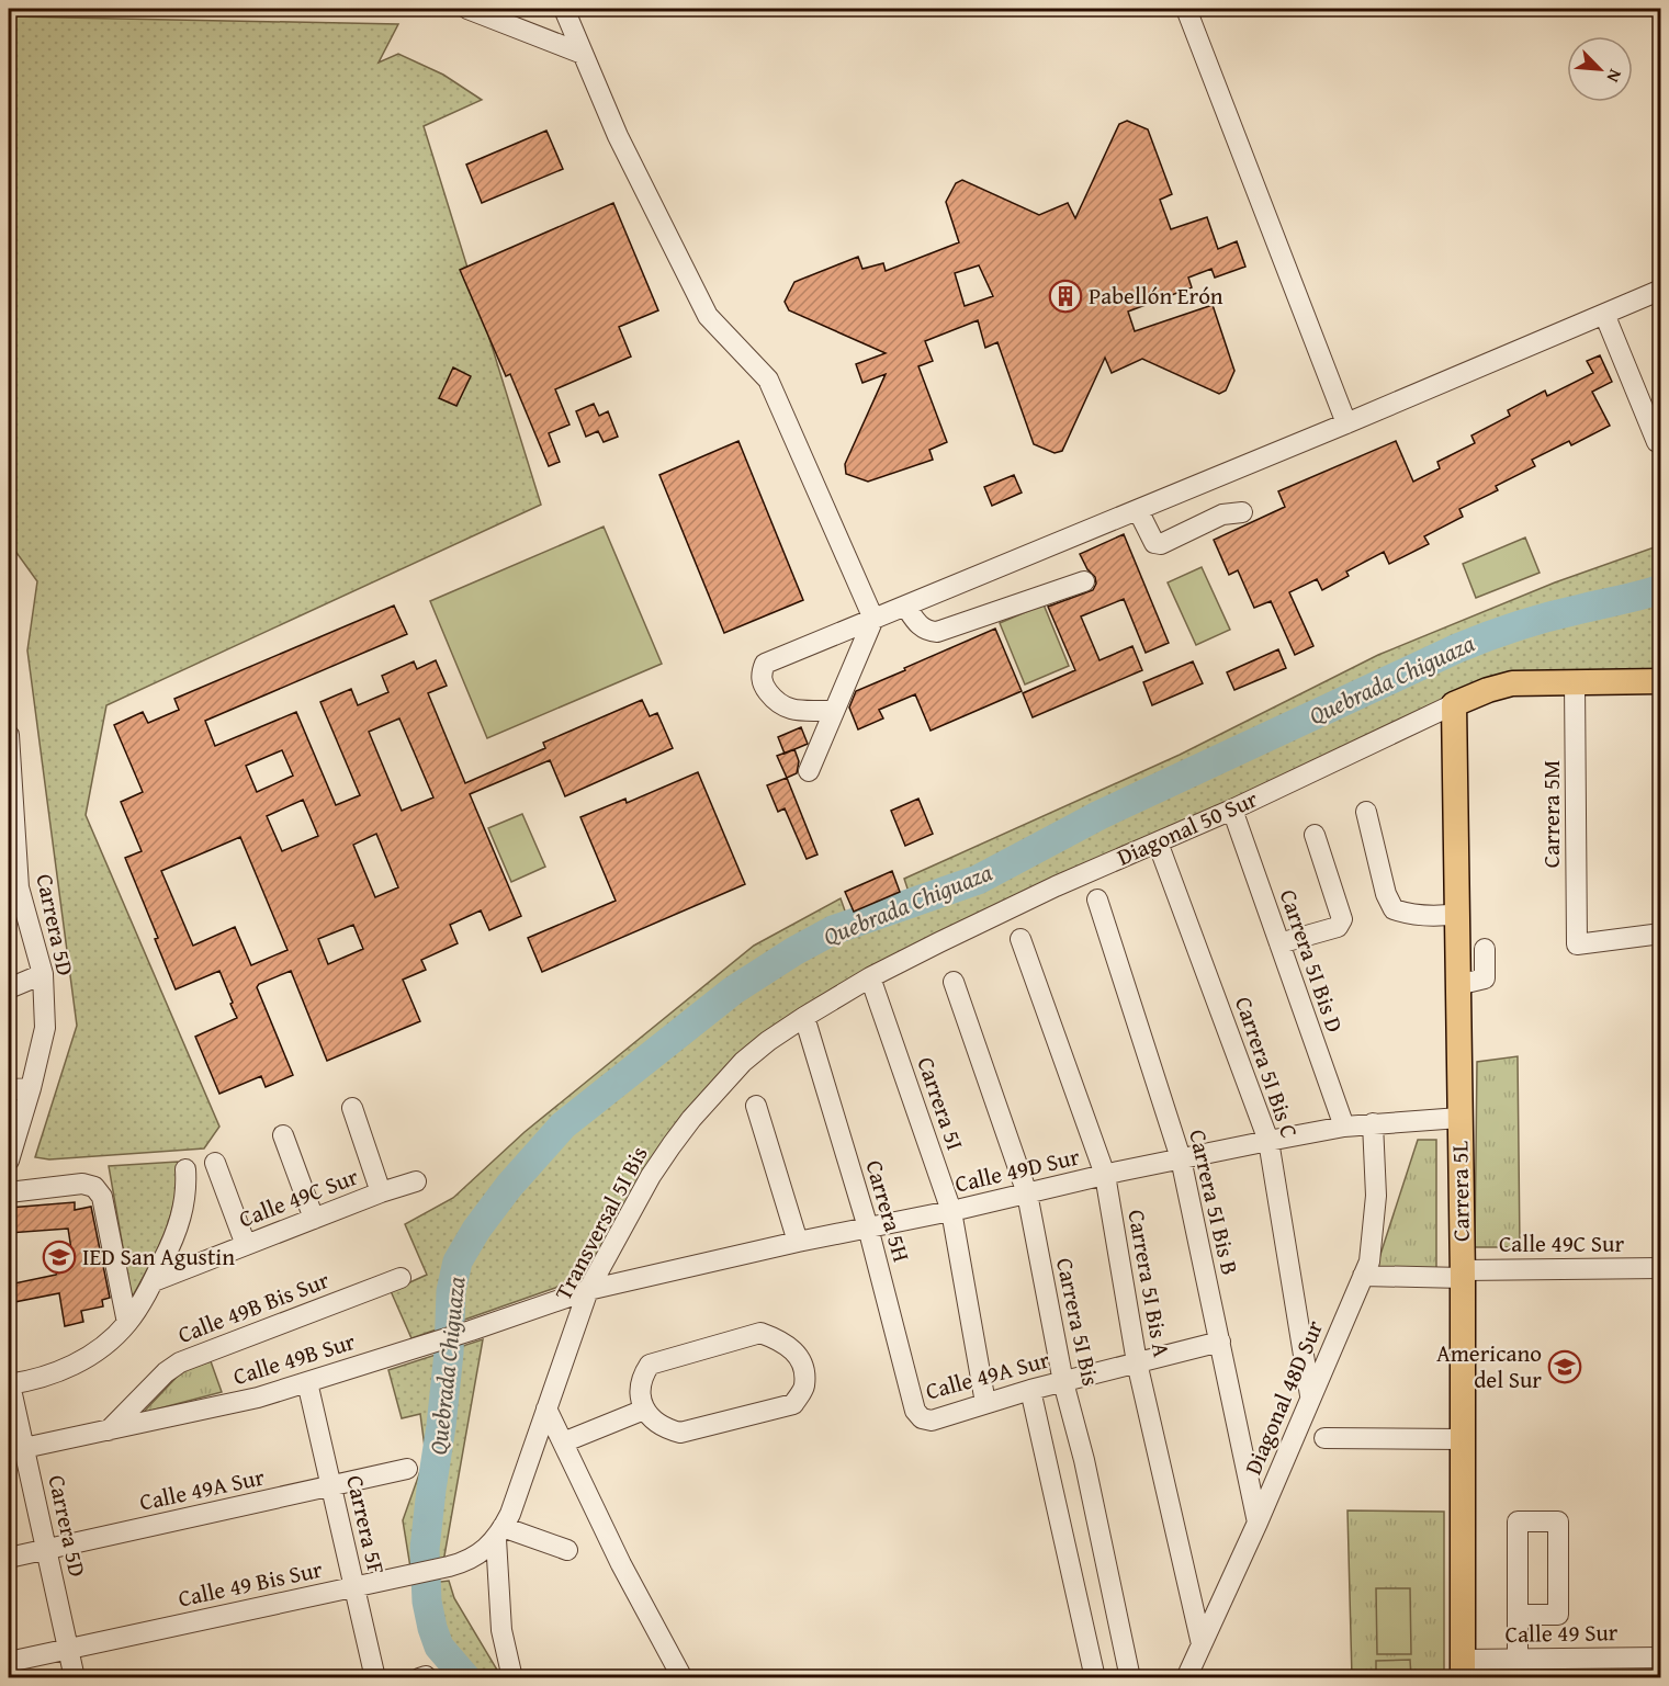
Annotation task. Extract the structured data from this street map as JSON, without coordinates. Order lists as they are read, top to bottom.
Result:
{
  "streets": {
    "main road": ["Diagonal 50 Sur", "Carrera 5L"],
    "street": [
      "Carrera 5M",
      "Carrera 5D",
      "Carrera 5I Bis D",
      "Carrera 5I Bis C",
      "Carrera 5I",
      "Calle 49D Sur",
      "Calle 49C Sur",
      "Carrera 5I Bis B",
      "Carrera 5H",
      "Transversal 5I Bis",
      "Carrera 5I Bis A",
      "Calle 49B Bis Sur",
      "Carrera 5I Bis",
      "Calle 49B Sur",
      "Calle 49A Sur",
      "Diagonal 48D Sur",
      "Carrera 5F",
      "Calle 49 Bis Sur",
      "Calle 49 Sur"
    ]
  },
  "crossings": [
    ["Carrera 5M", "Diagonal 50 Sur"],
    ["Diagonal 50 Sur", "Carrera 5I Bis D"],
    ["Diagonal 50 Sur", "Carrera 5I Bis C"],
    ["Diagonal 50 Sur", "Carrera 5I"],
    ["Diagonal 50 Sur", "Carrera 5L"],
    ["Diagonal 50 Sur", "Carrera 5H"],
    ["Diagonal 50 Sur", "Transversal 5I Bis"],
    ["Carrera 5D", "Calle 49B Sur"],
    ["Carrera 5D", "Calle 49A Sur"],
    ["Carrera 5D", "Calle 49 Bis Sur"],
    ["Carrera 5I Bis D", "Calle 49D Sur"],
    ["Carrera 5I Bis C", "Calle 49D Sur"],
    ["Carrera 5I Bis C", "Diagonal 48D Sur"],
    ["Carrera 5I", "Calle 49D Sur"],
    ["Carrera 5I", "Calle 49A Sur"],
    ["Calle 49D Sur", "Carrera 5L"],
    ["Calle 49D Sur", "Carrera 5I Bis B"],
    ["Calle 49D Sur", "Carrera 5H"],
    ["Calle 49D Sur", "Transversal 5I Bis"],
    ["Calle 49D Sur", "Carrera 5I Bis A"],
    ["Calle 49D Sur", "Carrera 5I Bis"],
    ["Calle 49D Sur", "Calle 49B Sur"],
    ["Calle 49D Sur", "Diagonal 48D Sur"],
    ["Carrera 5L", "Calle 49C Sur"],
    ["Carrera 5L", "Calle 49 Sur"],
    ["Calle 49C Sur", "Diagonal 48D Sur"],
    ["Carrera 5I Bis B", "Calle 49A Sur"],
    ["Carrera 5I Bis B", "Diagonal 48D Sur"],
    ["Carrera 5H", "Calle 49A Sur"],
    ["Transversal 5I Bis", "Calle 49B Sur"],
    ["Transversal 5I Bis", "Calle 49 Bis Sur"],
    ["Carrera 5I Bis A", "Calle 49A Sur"],
    ["Carrera 5I Bis A", "Diagonal 48D Sur"],
    ["Calle 49B Bis Sur", "Calle 49B Sur"],
    ["Carrera 5I Bis", "Calle 49A Sur"],
    ["Calle 49B Sur", "Carrera 5F"],
    ["Calle 49A Sur", "Carrera 5F"],
    ["Carrera 5F", "Calle 49 Bis Sur"]
  ],
  "water": ["Quebrada Chiguaza"],
  "places": {
    "building": ["Pabellón Erón"],
    "school or university": ["IED San Agustin", "Americano del Sur"]
  },
  "north": "bottom right"
}
